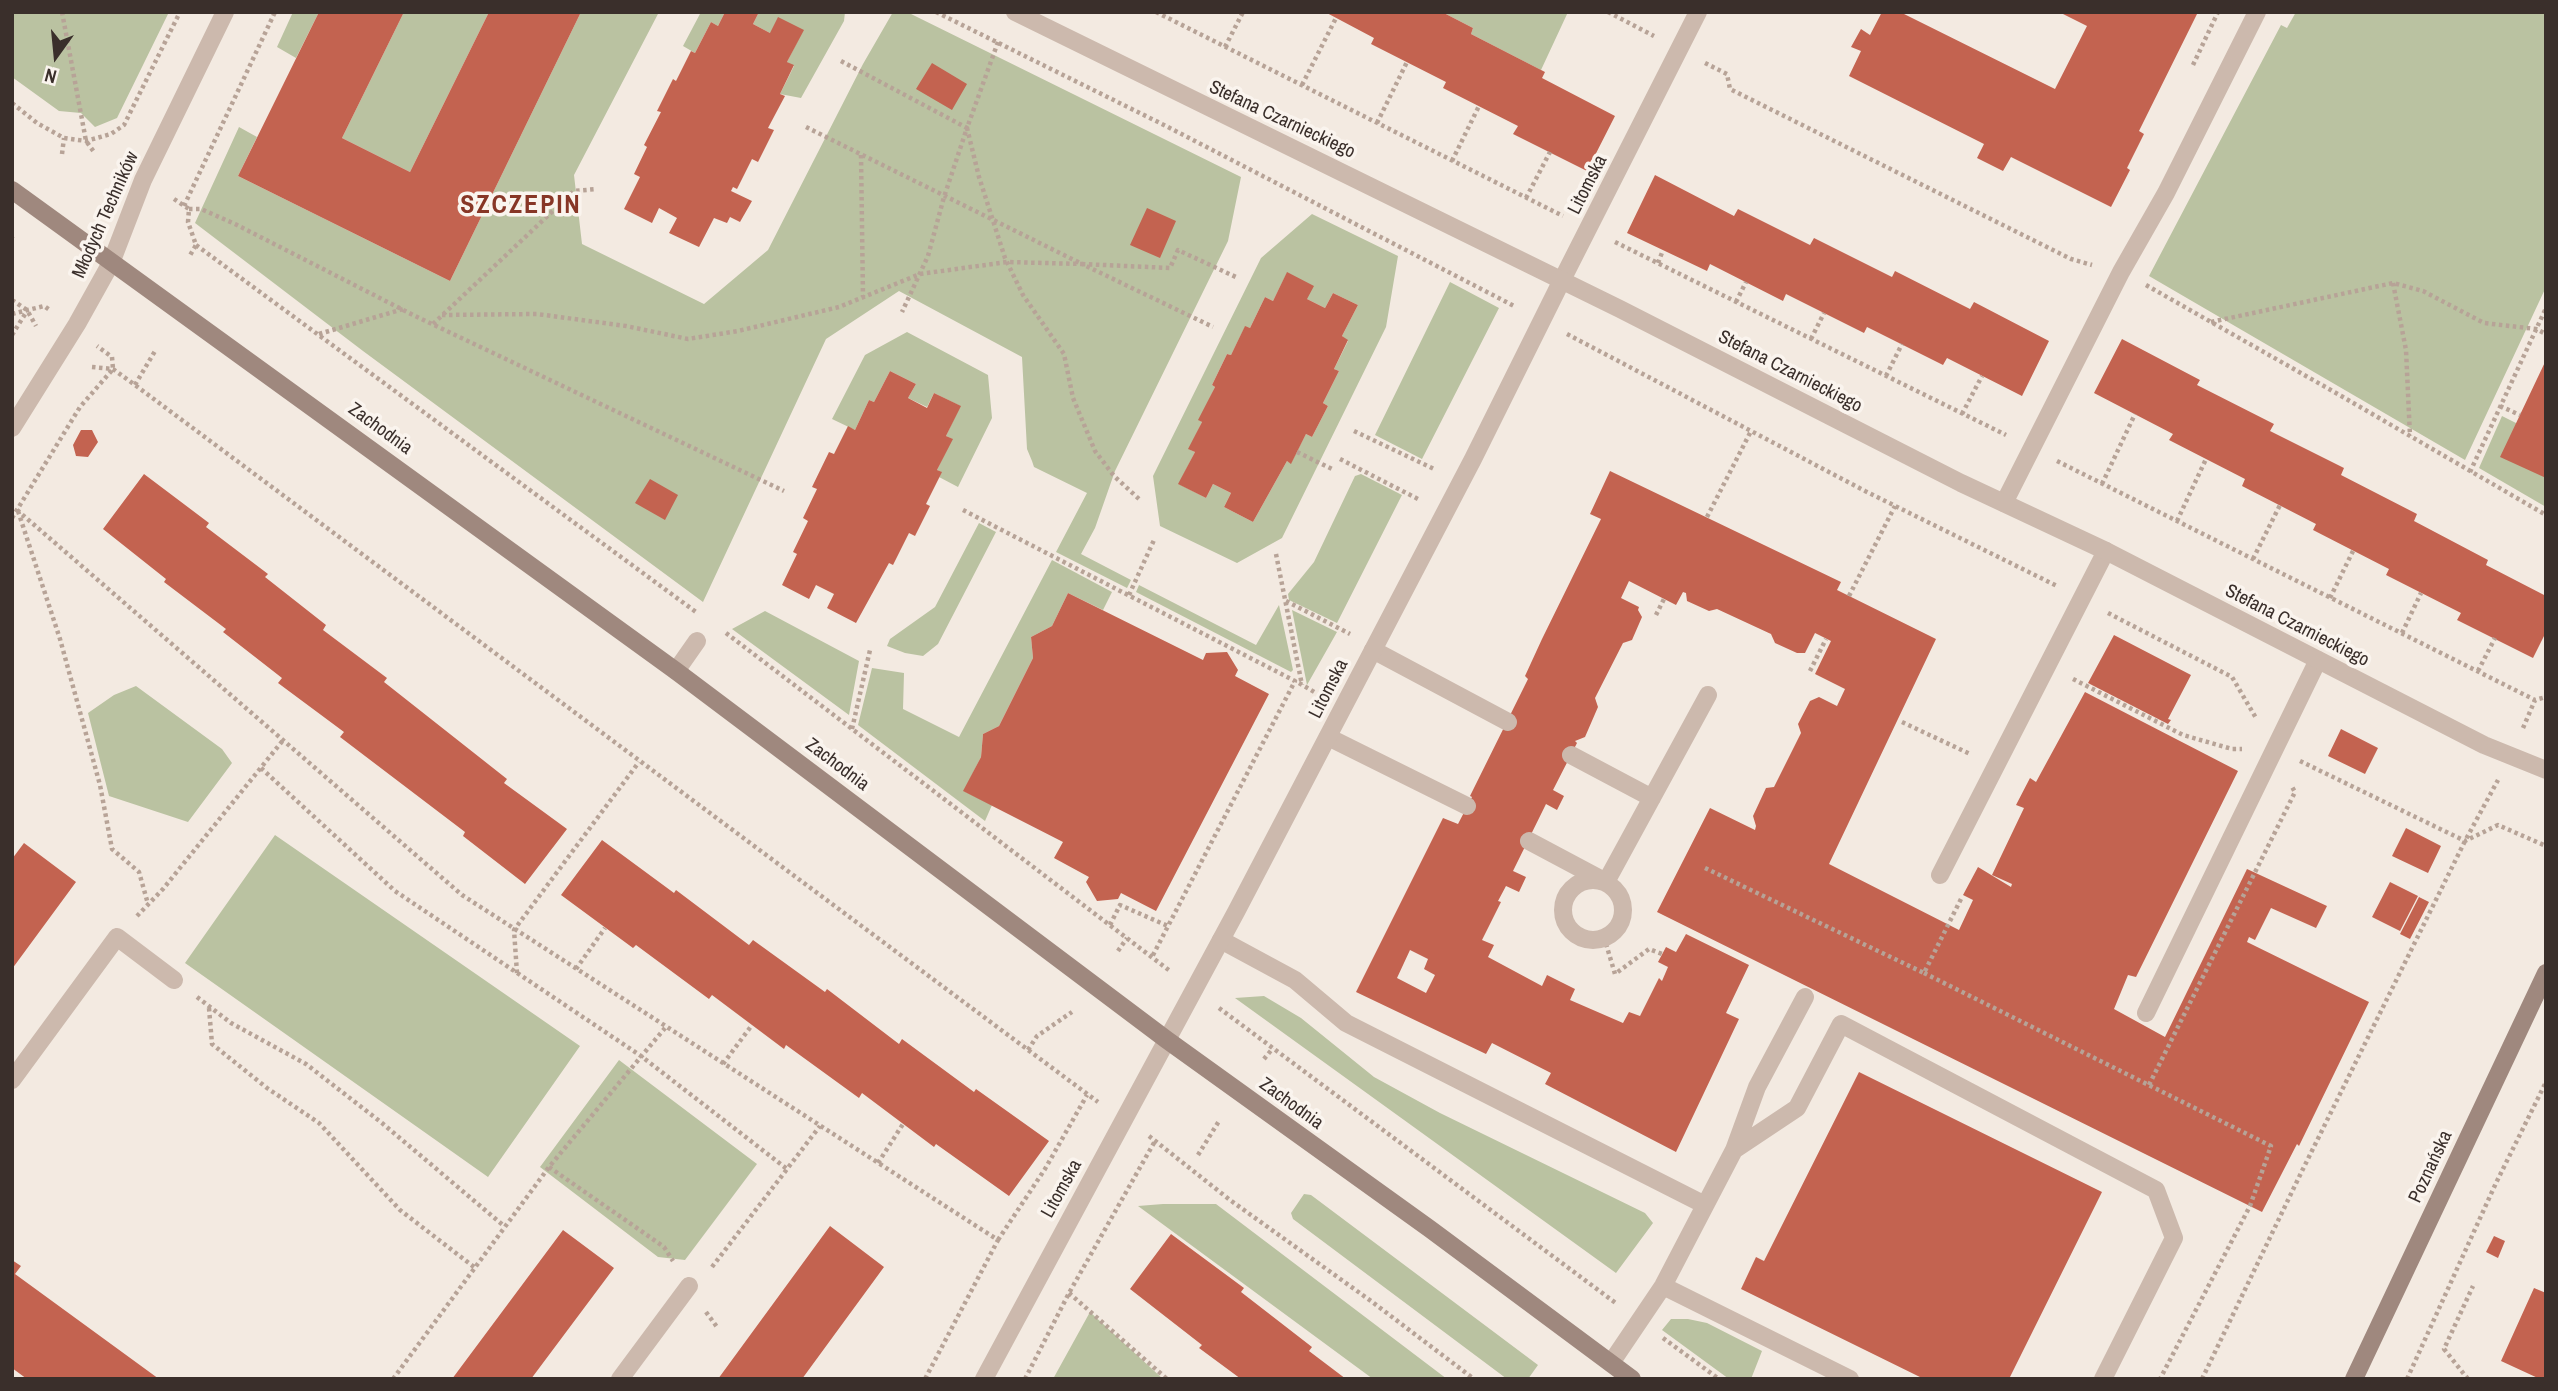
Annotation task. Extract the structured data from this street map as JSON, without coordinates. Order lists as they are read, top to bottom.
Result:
{
  "streets": {
    "street": [
      "Stefana Czarnieckiego",
      "Litomska",
      "Młodych Techników",
      "Zachodnia",
      "Poznańska"
    ]
  },
  "crossings": [
    ["Stefana Czarnieckiego", "Litomska"],
    ["Litomska", "Zachodnia"],
    ["Młodych Techników", "Zachodnia"]
  ],
  "districts": ["SZCZEPIN"],
  "north": "bottom"
}
